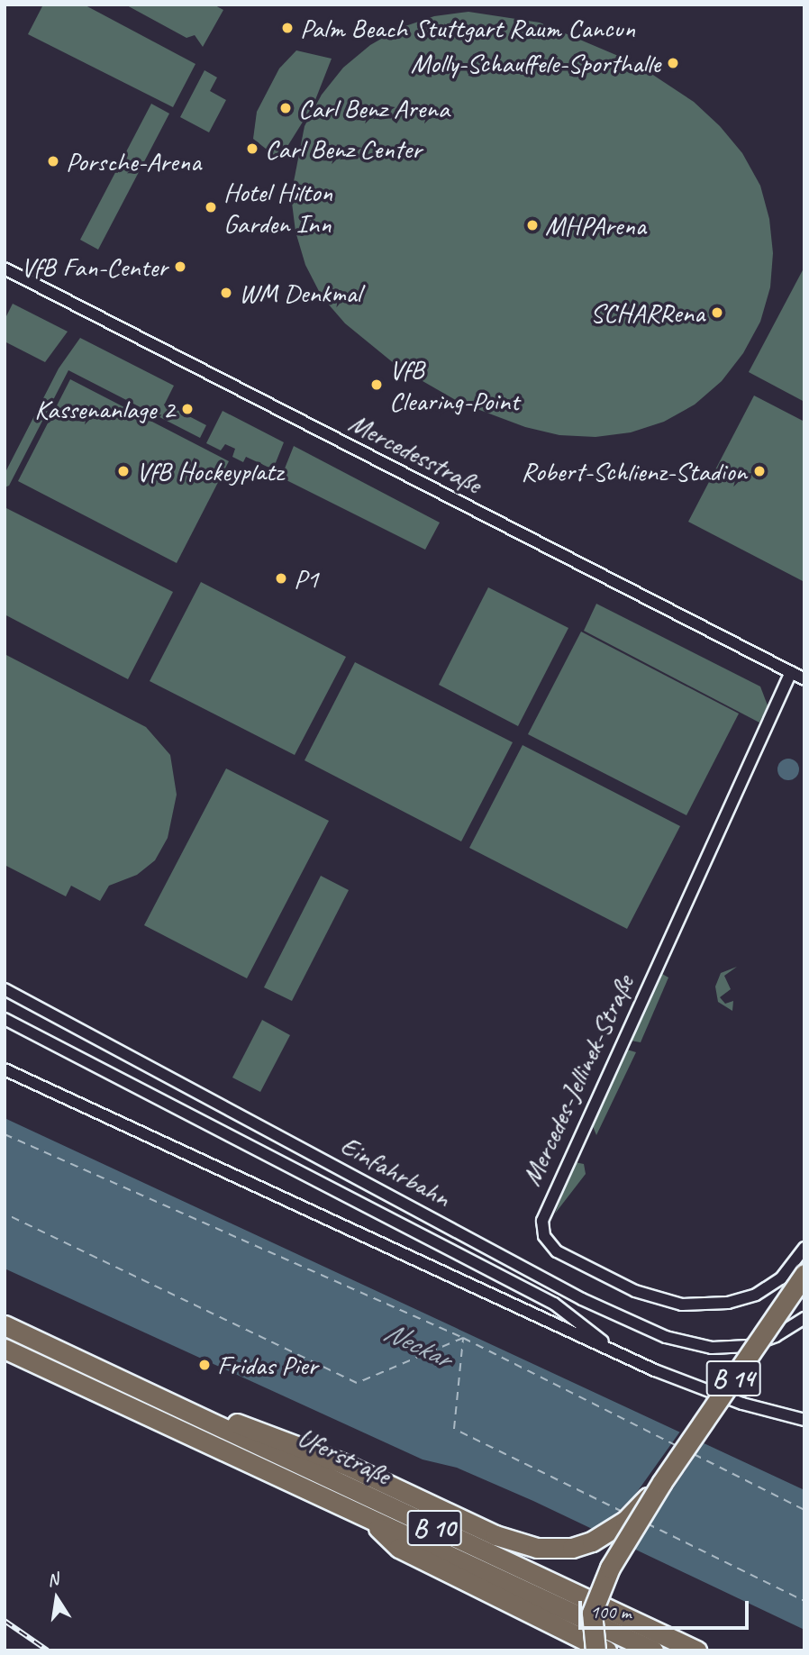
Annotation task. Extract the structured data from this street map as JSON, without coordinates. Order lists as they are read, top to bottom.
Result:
{
  "streets": {
    "highway": ["B 14", "Uferstraße", "B 10"],
    "street": ["Mercedesstraße", "Mercedes-Jellinek-Straße", "Einfahrbahn"]
  },
  "crossings": [
    ["Mercedesstraße", "Mercedes-Jellinek-Straße"],
    ["B 14", "Uferstraße"]
  ],
  "water": ["Neckar"],
  "places": [
    "Palm Beach Stuttgart Raum Cancun",
    "Molly-Schauffele-Sporthalle",
    "Carl Benz Arena",
    "Carl Benz Center",
    "Porsche-Arena",
    "Hotel Hilton Garden Inn",
    "MHPArena",
    "VfB Fan-Center",
    "WM Denkmal",
    "SCHARRena",
    "VfB Clearing-Point",
    "Kassenanlage 2",
    "VfB Hockeyplatz",
    "Robert-Schlienz-Stadion",
    "P1",
    "Fridas Pier"
  ],
  "scale_bar": "100 m",
  "north": "top"
}
